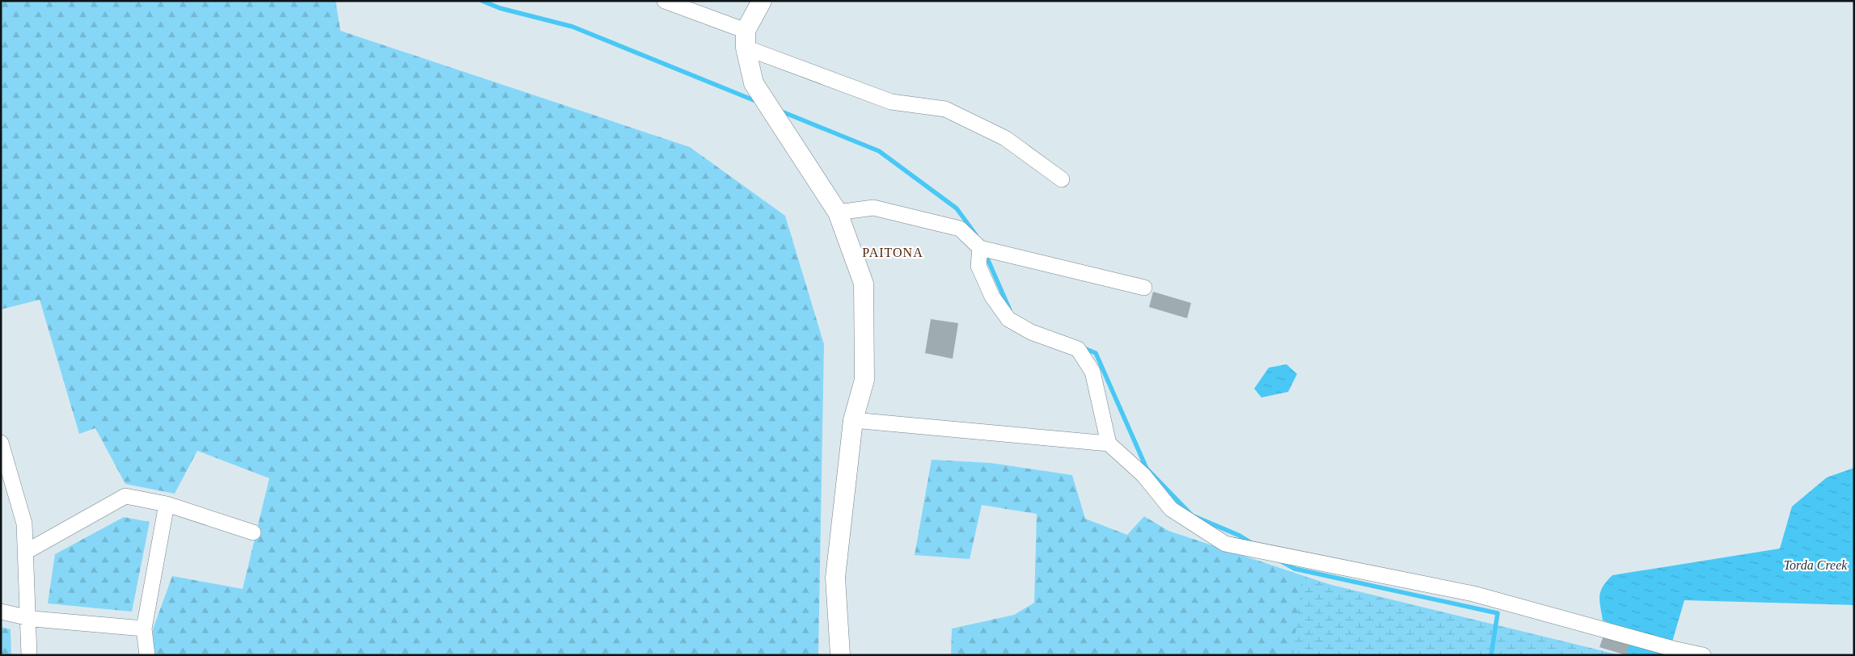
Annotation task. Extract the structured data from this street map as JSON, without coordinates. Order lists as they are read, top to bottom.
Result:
{
  "districts": ["PAITONA"],
  "water": ["Torda Creek"]
}
